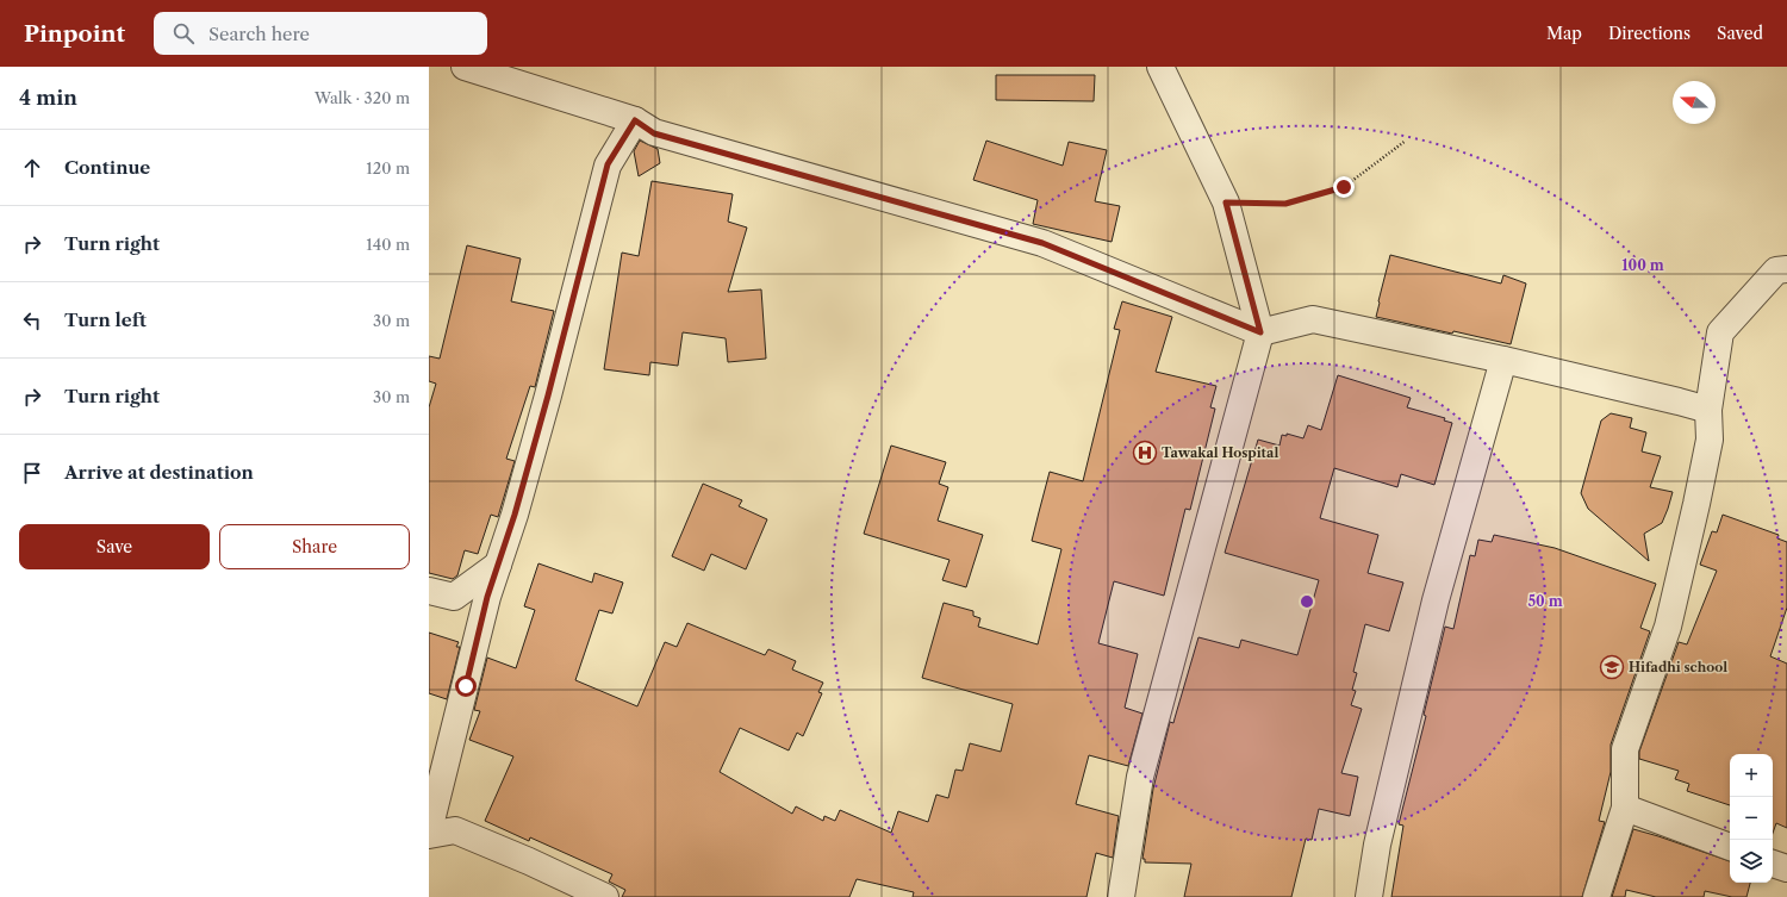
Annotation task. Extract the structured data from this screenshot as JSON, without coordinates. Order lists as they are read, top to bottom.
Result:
{
  "places": {
    "hospital": ["Tawakal Hospital"],
    "school or university": ["Hifadhi school"]
  },
  "north": "left",
  "page": {
    "header": "Pinpoint",
    "search": "Search here",
    "nav": ["Map", "Directions", "Saved"],
    "heading": ["4 min", "Walk · 320 m"],
    "list": [
      ["Continue", "120 m"],
      ["Turn right", "140 m"],
      ["Turn left", "30 m"],
      ["Turn right", "30 m"],
      "Arrive at destination"
    ],
    "buttons": ["Save", "Share"],
    "map_buttons": ["+", "−"]
  },
  "rings": ["100 m", "50 m"]
}
